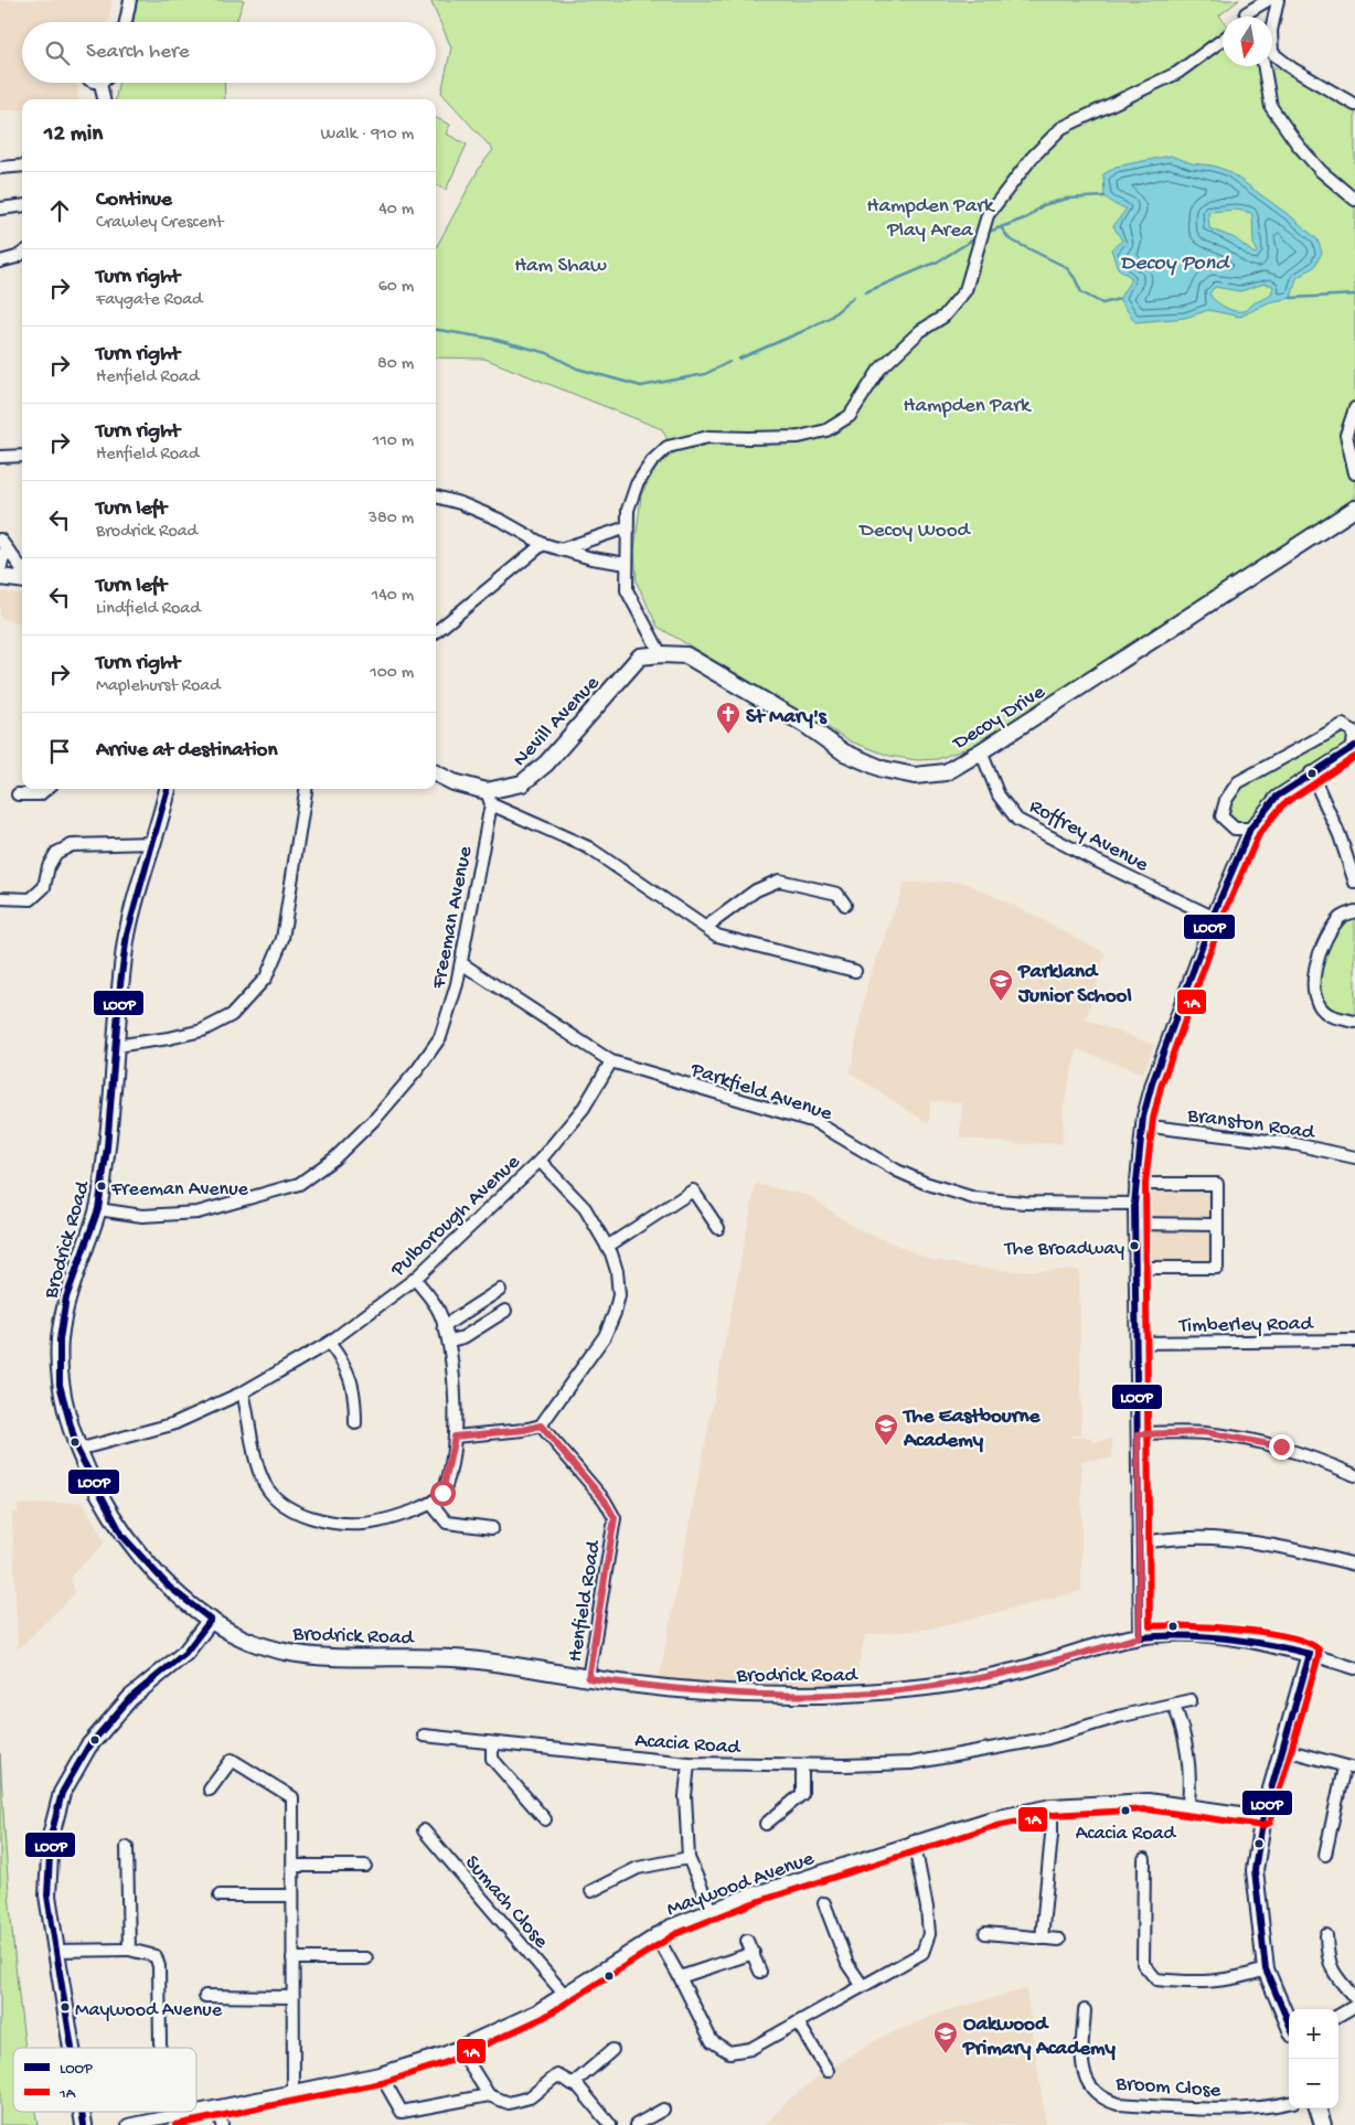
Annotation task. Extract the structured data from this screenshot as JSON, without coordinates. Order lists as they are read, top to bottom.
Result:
{
  "streets": {
    "street": [
      "Decoy Drive",
      "Nevill Avenue",
      "Roffrey Avenue",
      "Freeman Avenue",
      "Parkfield Avenue",
      "Branston Road",
      "Pulborough Avenue",
      "Brodrick Road",
      "Timberley Road",
      "Henfield Road",
      "Acacia Road",
      "Maywood Avenue",
      "Sumach Close",
      "Broom Close"
    ]
  },
  "crossings": [
    ["Decoy Drive", "Nevill Avenue"],
    ["Decoy Drive", "Roffrey Avenue"],
    ["Nevill Avenue", "Freeman Avenue"],
    ["Freeman Avenue", "Parkfield Avenue"],
    ["Freeman Avenue", "Brodrick Road"],
    ["Parkfield Avenue", "Pulborough Avenue"],
    ["Pulborough Avenue", "Brodrick Road"],
    ["Brodrick Road", "Henfield Road"],
    ["Maywood Avenue", "Sumach Close"]
  ],
  "water": ["Decoy Pond"],
  "parks": [
    "Hampden Park Play Area",
    "Ham Shaw",
    "Hampden Park",
    "Decoy Wood"
  ],
  "places": {
    "church": ["St Mary's"],
    "school or university": ["Parkland Junior School", "The Eastbourne Academy", "Oakwood Primary Academy"],
    "other": [
      "Freeman Avenue",
      "The Broadway",
      "Acacia Road",
      "Maywood Avenue"
    ]
  },
  "lines": ["transit line LOOP", "transit line 1A"],
  "legend": ["LOOP", "1A"],
  "north": "bottom",
  "page": {
    "search": "Search here",
    "heading": ["12 min", "Walk · 910 m"],
    "list": [
      ["Continue", "Crawley Crescent", "40 m"],
      ["Turn right", "Faygate Road", "60 m"],
      ["Turn right", "Henfield Road", "80 m"],
      ["Turn right", "Henfield Road", "110 m"],
      ["Turn left", "Brodrick Road", "380 m"],
      ["Turn left", "Lindfield Road", "140 m"],
      ["Turn right", "Maplehurst Road", "100 m"],
      "Arrive at destination"
    ],
    "map_buttons": ["+", "−"]
  }
}
